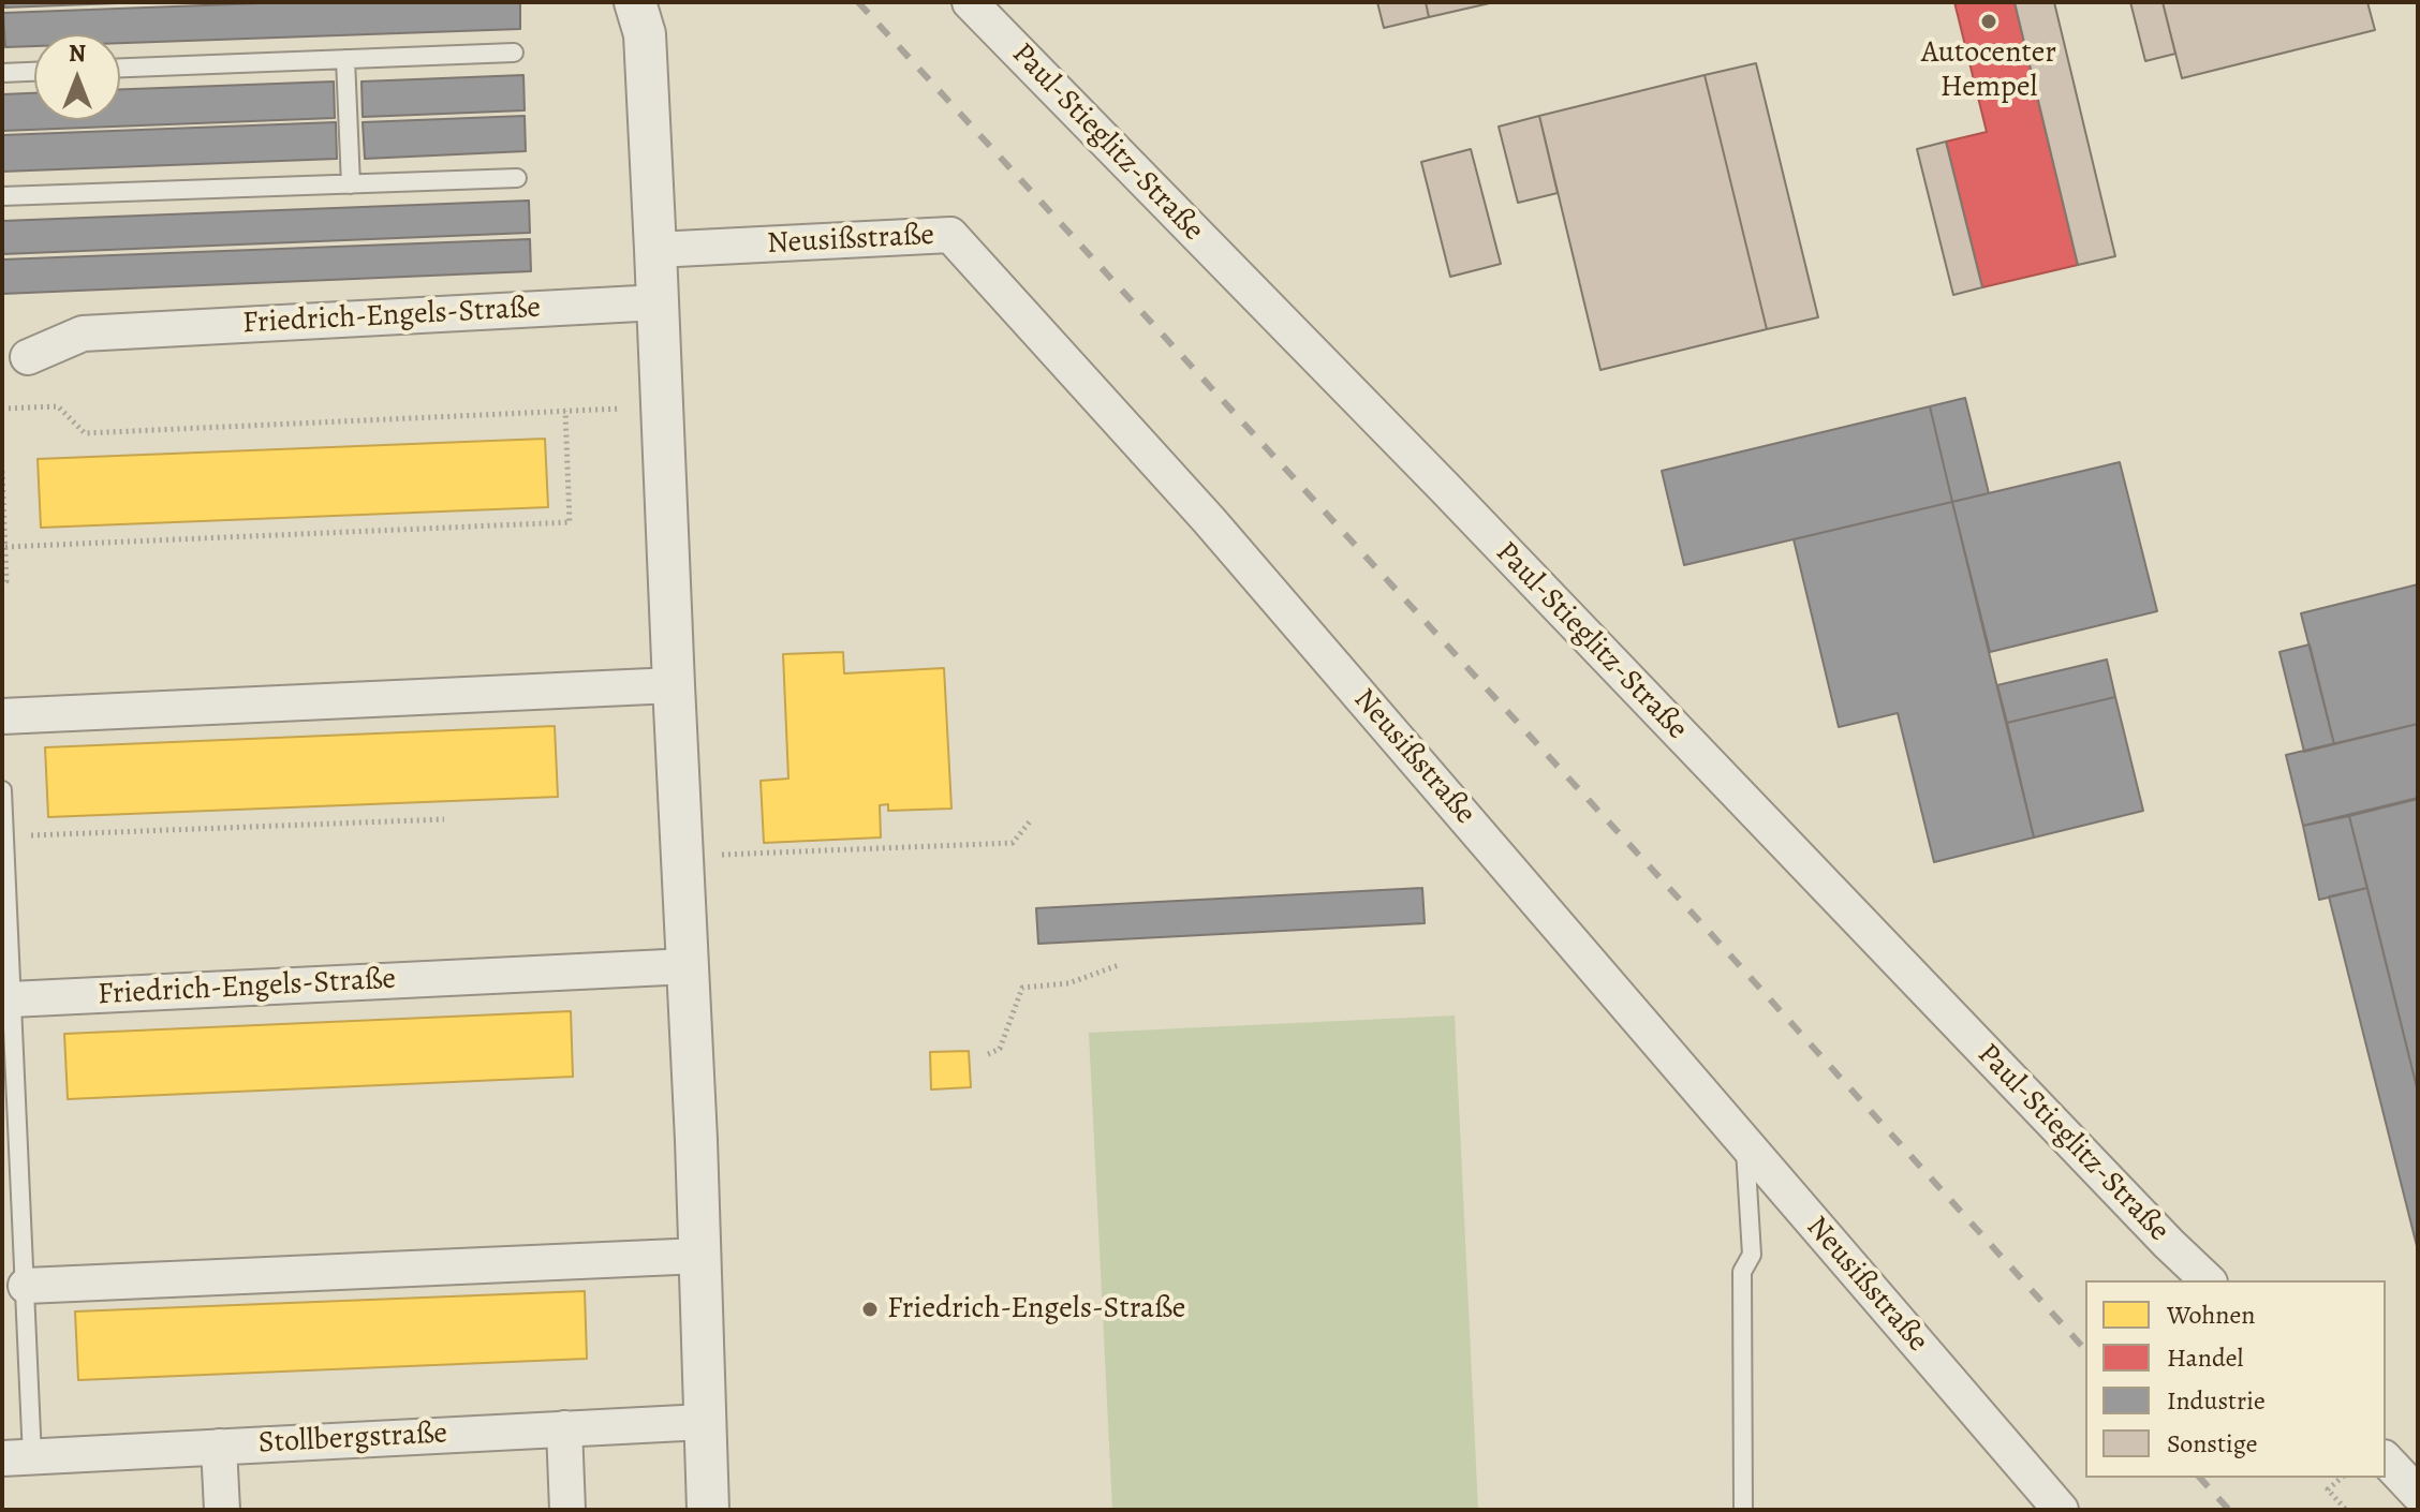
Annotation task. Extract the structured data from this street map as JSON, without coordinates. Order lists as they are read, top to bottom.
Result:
{
  "streets": {
    "street": [
      "Paul-Stieglitz-Straße",
      "Neusißstraße",
      "Friedrich-Engels-Straße",
      "Stollbergstraße"
    ]
  },
  "places": ["Autocenter Hempel", "Friedrich-Engels-Straße"],
  "legend": [
    "Wohnen",
    "Handel",
    "Industrie",
    "Sonstige"
  ],
  "north": "top"
}
